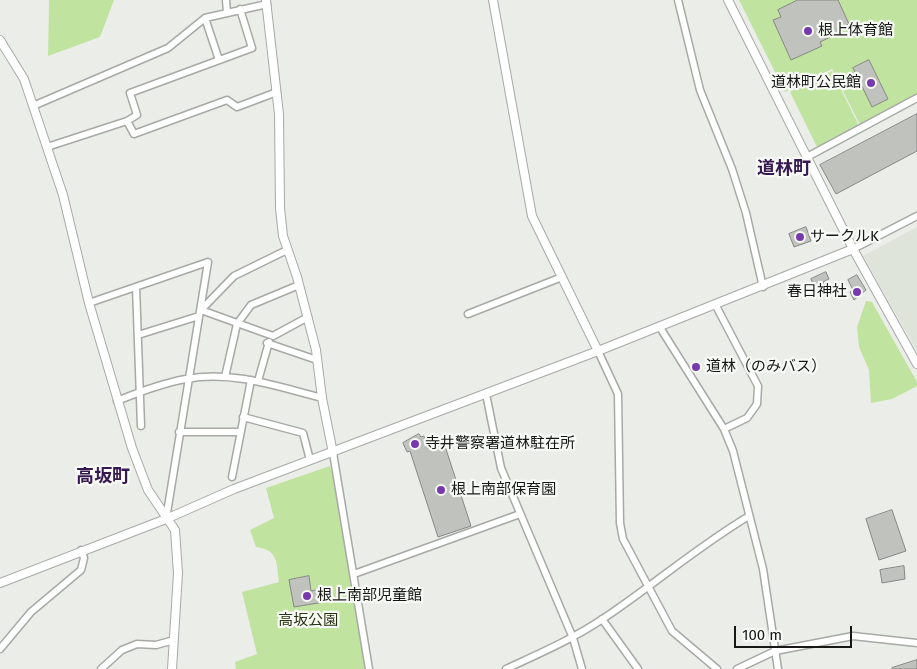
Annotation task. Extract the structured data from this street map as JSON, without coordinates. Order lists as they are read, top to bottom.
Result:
{
  "districts": ["道林町", "高坂町"],
  "parks": ["高坂公園"],
  "places": [
    "根上体育館",
    "道林町公民館",
    "サークルK",
    "春日神社",
    "道林（のみバス）",
    "寺井警察署道林駐在所",
    "根上南部保育園",
    "根上南部児童館"
  ],
  "scale_bar": "100 m"
}
